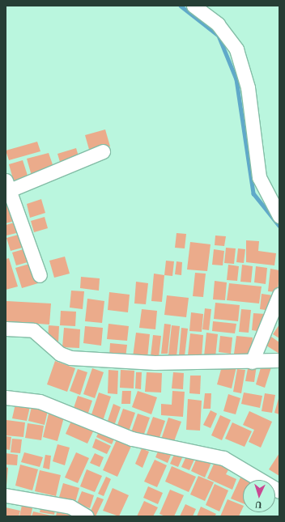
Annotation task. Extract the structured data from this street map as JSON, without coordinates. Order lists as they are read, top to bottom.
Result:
{
  "north": "bottom"
}
